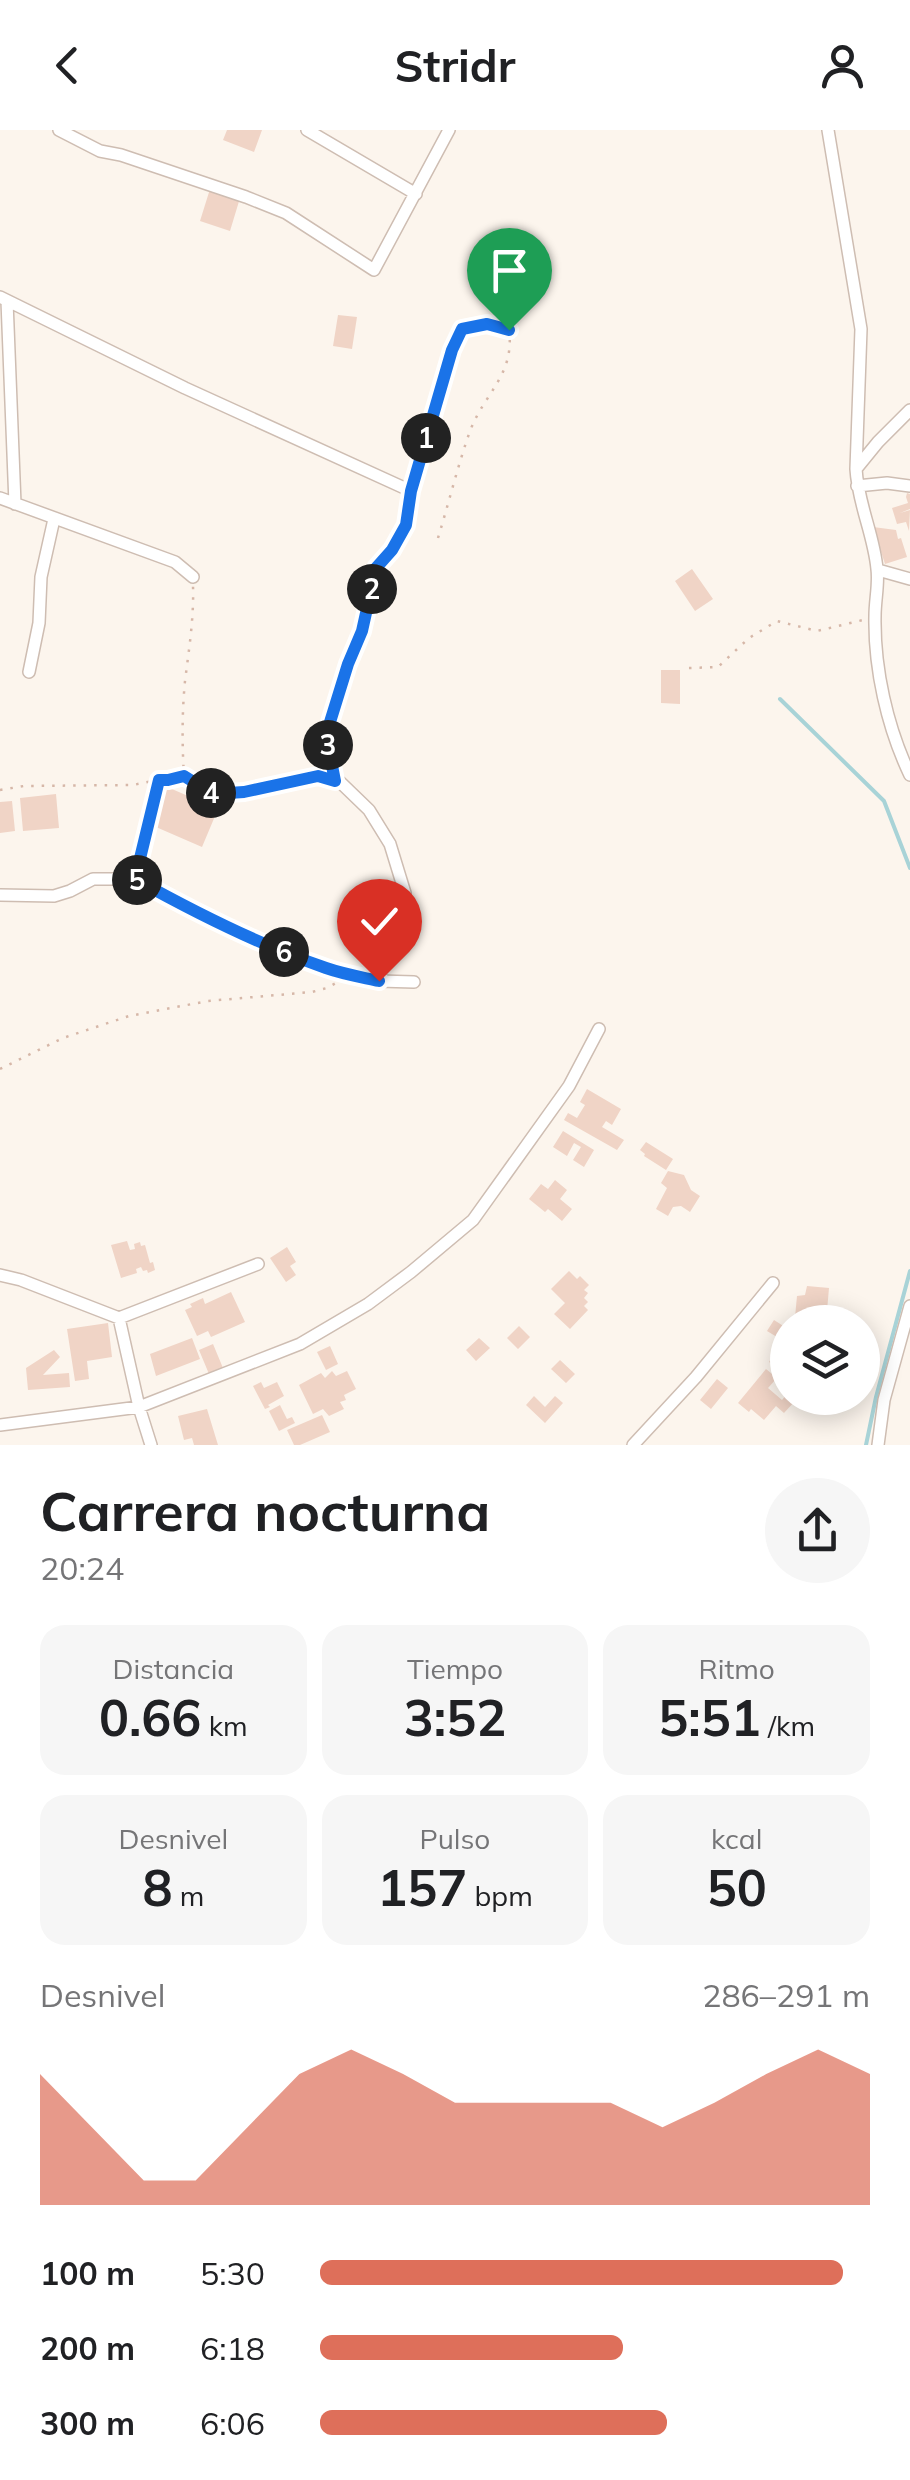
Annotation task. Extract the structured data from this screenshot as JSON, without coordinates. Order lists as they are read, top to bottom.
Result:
{
  "page": {
    "header": "Stridr",
    "pins": [
      "1",
      "2",
      "3",
      "4",
      "5",
      "6"
    ],
    "heading": ["Carrera nocturna", "20:24"],
    "stats": [
      ["Distancia", "0.66 km"],
      ["Tiempo", "3:52"],
      ["Ritmo", "5:51 /km"],
      ["Desnivel", "8 m"],
      ["Pulso", "157 bpm"],
      ["kcal", "50"]
    ],
    "chart": ["Desnivel", "286–291 m"],
    "list": [
      {
        "name": "100 m",
        "note": "5:30"
      },
      {
        "name": "200 m",
        "note": "6:18"
      },
      {
        "name": "300 m",
        "note": "6:06"
      }
    ]
  }
}
